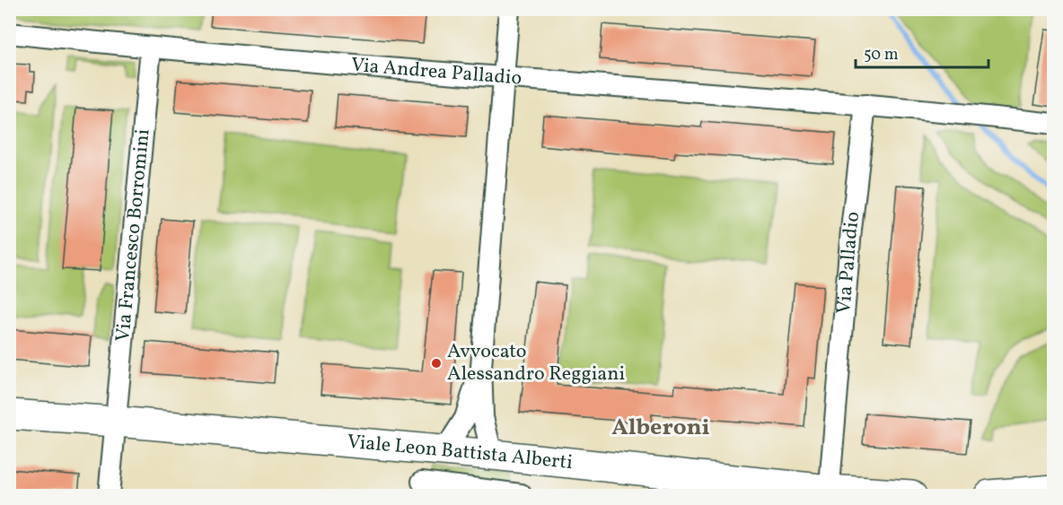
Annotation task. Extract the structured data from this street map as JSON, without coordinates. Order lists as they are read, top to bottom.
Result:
{
  "streets": {
    "main road": ["Viale Leon Battista Alberti"],
    "street": ["Via Andrea Palladio", "Via Francesco Borromini", "Via Palladio"]
  },
  "crossings": [
    ["Via Andrea Palladio", "Via Francesco Borromini"],
    ["Via Andrea Palladio", "Via Palladio"],
    ["Via Francesco Borromini", "Viale Leon Battista Alberti"],
    ["Via Palladio", "Viale Leon Battista Alberti"]
  ],
  "districts": ["Alberoni"],
  "places": ["Avvocato Alessandro Reggiani"],
  "scale_bar": "50 m"
}
